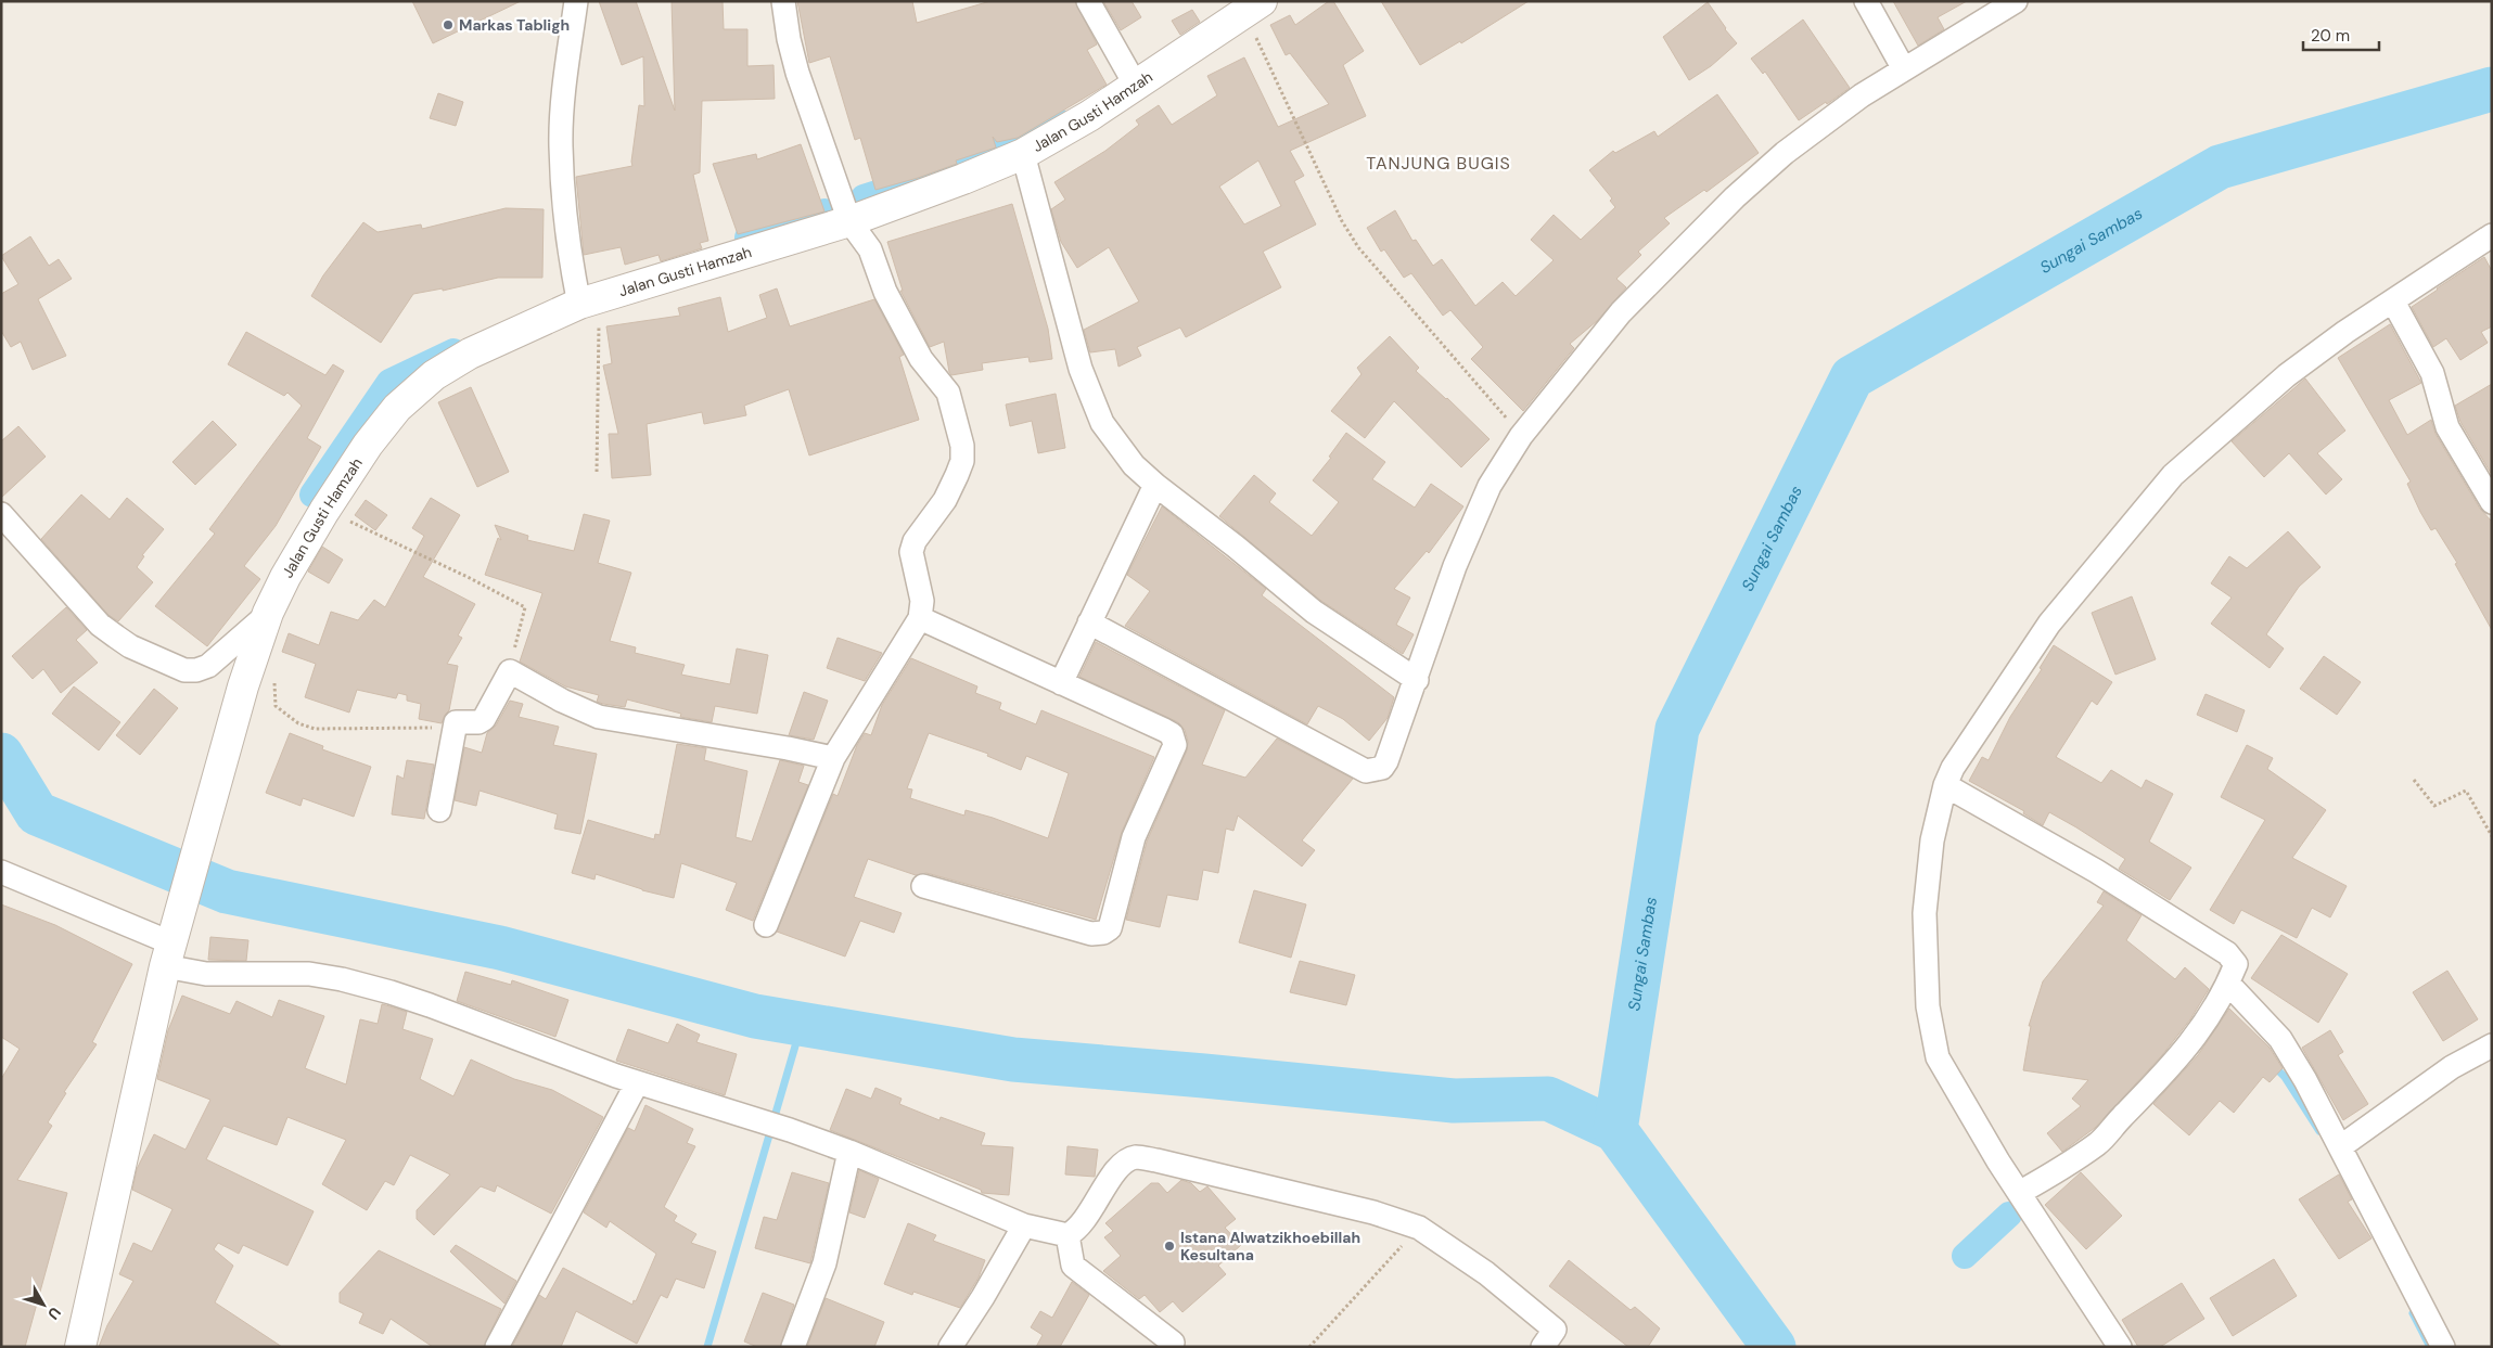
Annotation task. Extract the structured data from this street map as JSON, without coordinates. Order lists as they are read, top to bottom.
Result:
{
  "streets": {
    "street": ["Jalan Gusti Hamzah"]
  },
  "districts": ["TANJUNG BUGIS"],
  "water": ["Sungai Sambas"],
  "places": ["Markas Tabligh", "Istana Alwatzikhoebillah Kesultana"],
  "scale_bar": "20 m",
  "north": "bottom right"
}
